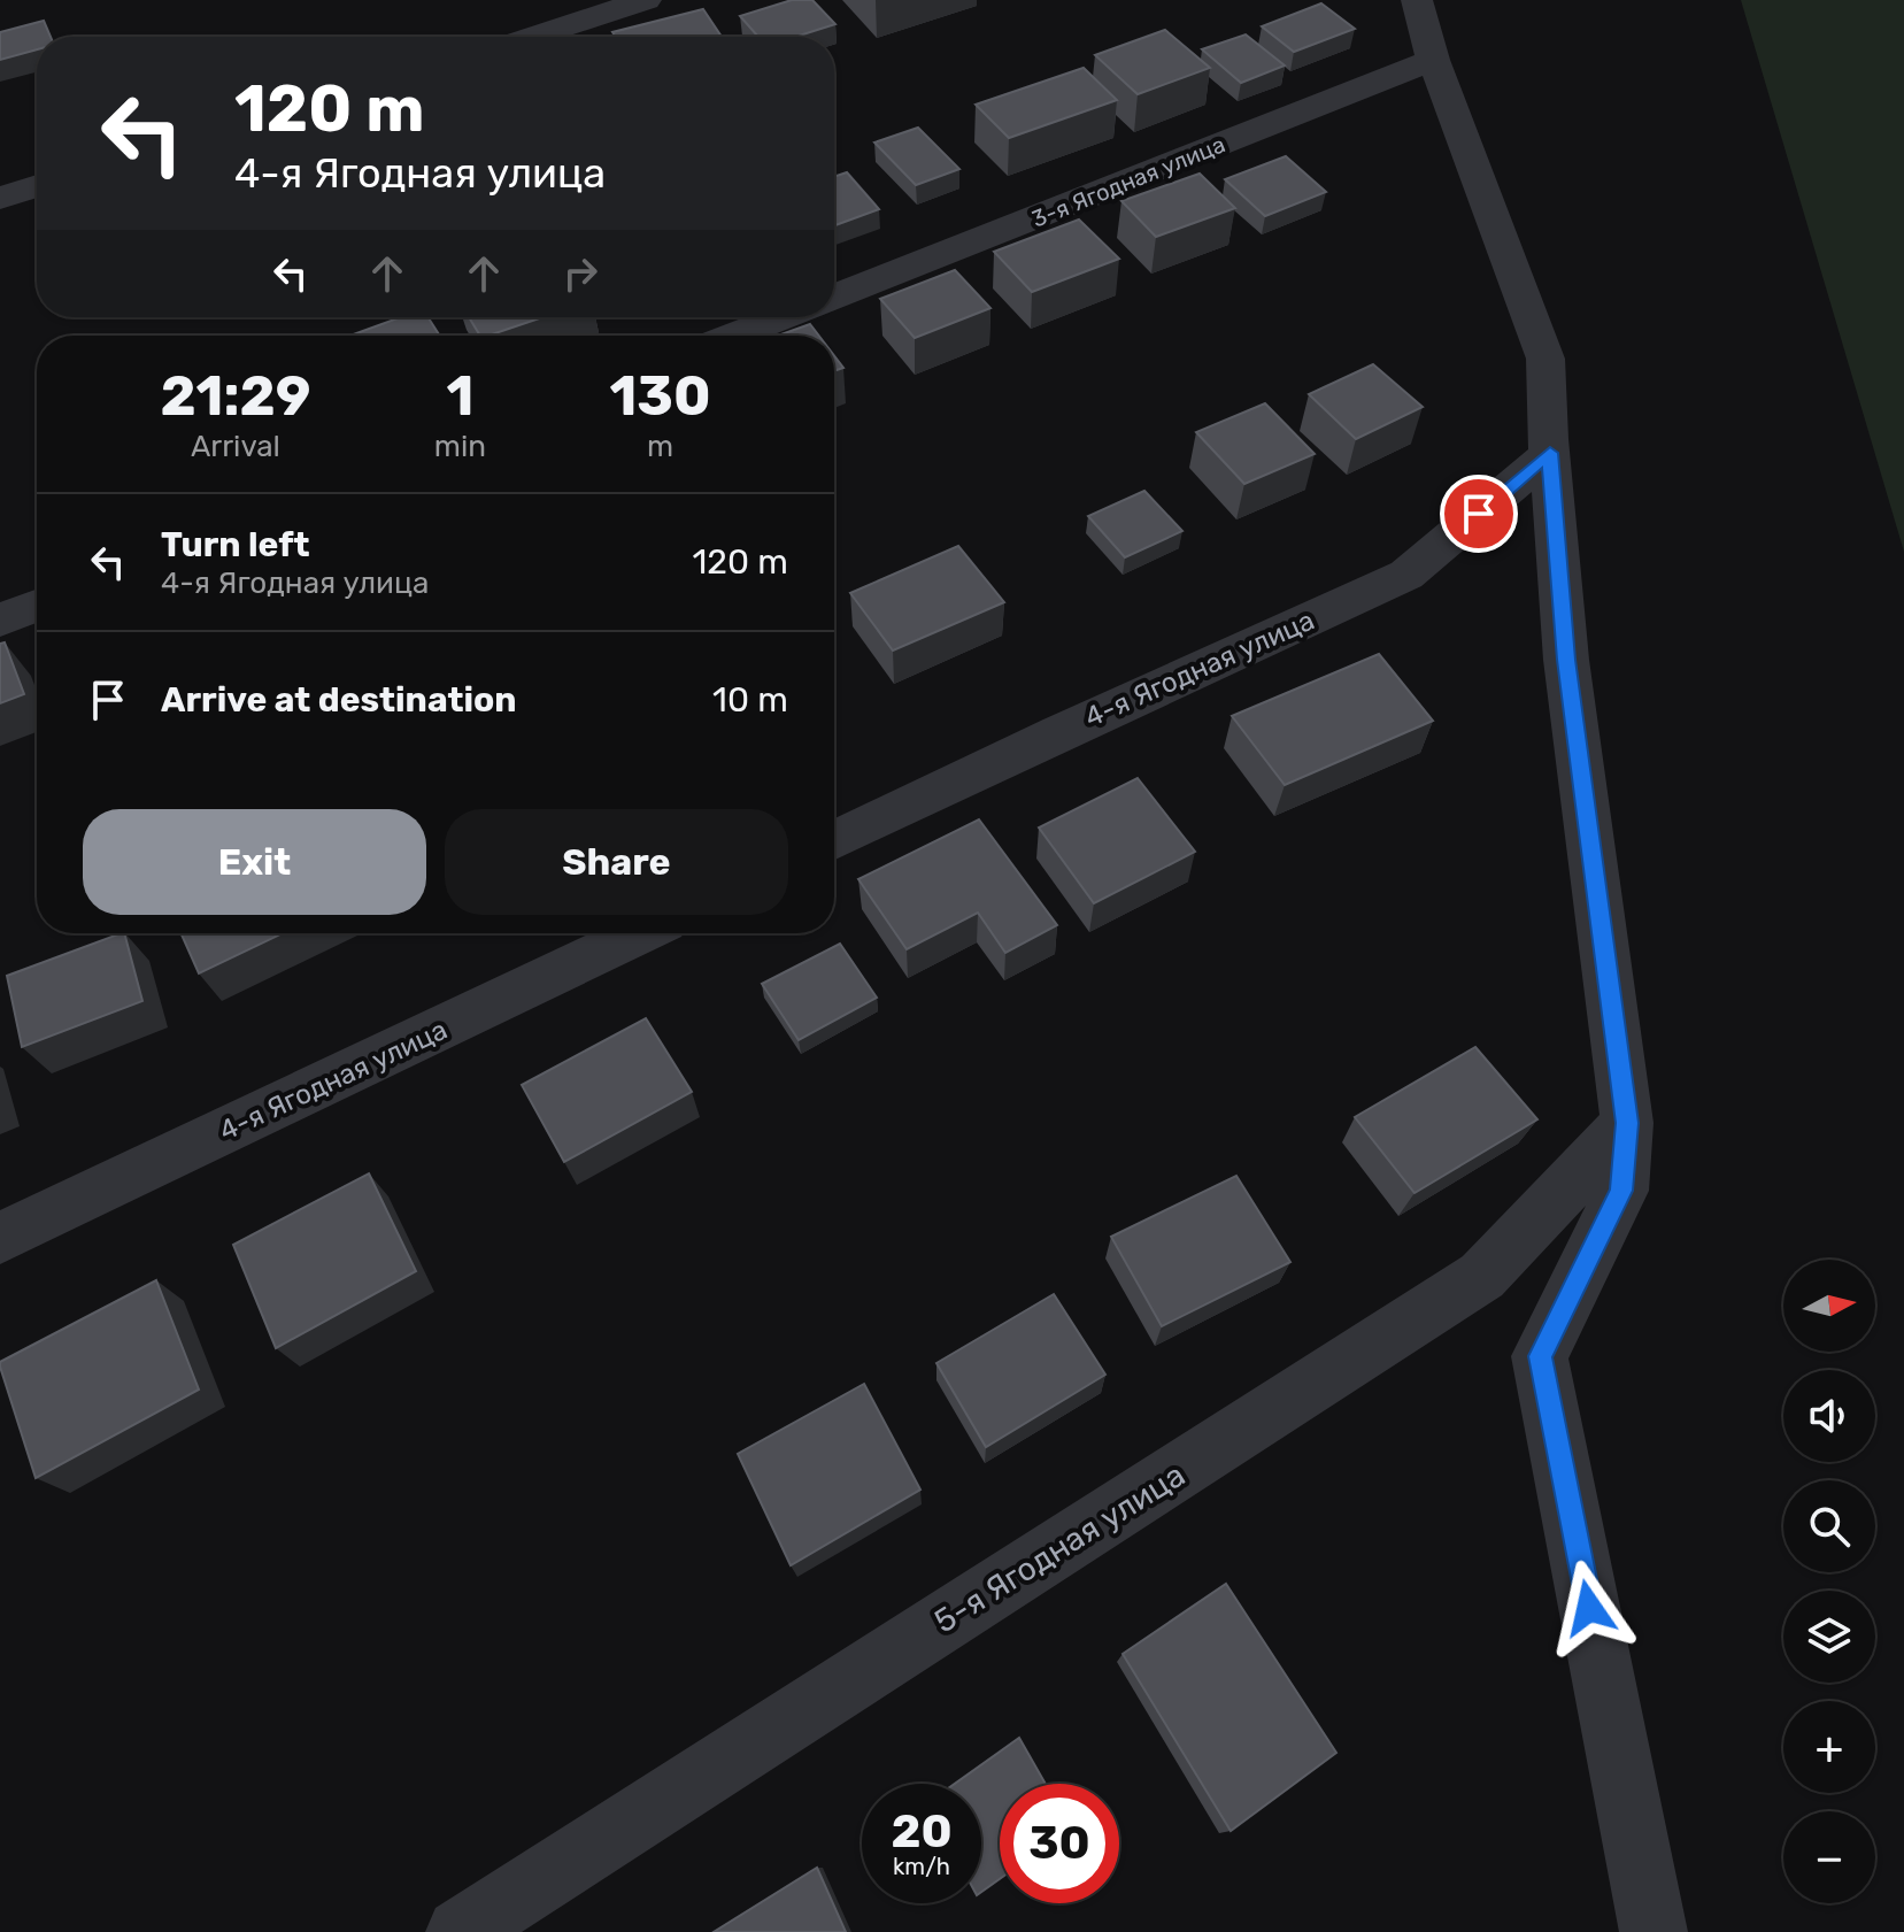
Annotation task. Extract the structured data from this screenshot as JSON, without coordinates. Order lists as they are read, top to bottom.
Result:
{
  "streets": {
    "street": ["3-я Ягодная улица", "4-я Ягодная улица", "5-я Ягодная улица"]
  },
  "north": "right",
  "page": {
    "turn": ["120 m", "4-я Ягодная улица"],
    "eta": [
      "21:29",
      "Arrival",
      "1",
      "min",
      "130",
      "m"
    ],
    "list": [
      {
        "name": "Turn left",
        "note": "4-я Ягодная улица",
        "value": "120 m"
      },
      {
        "name": "Arrive at destination",
        "value": "10 m"
      }
    ],
    "buttons": ["Exit", "Share"],
    "map_buttons": ["+", "−"],
    "speed": "20 km/h",
    "limit": "30"
  }
}
